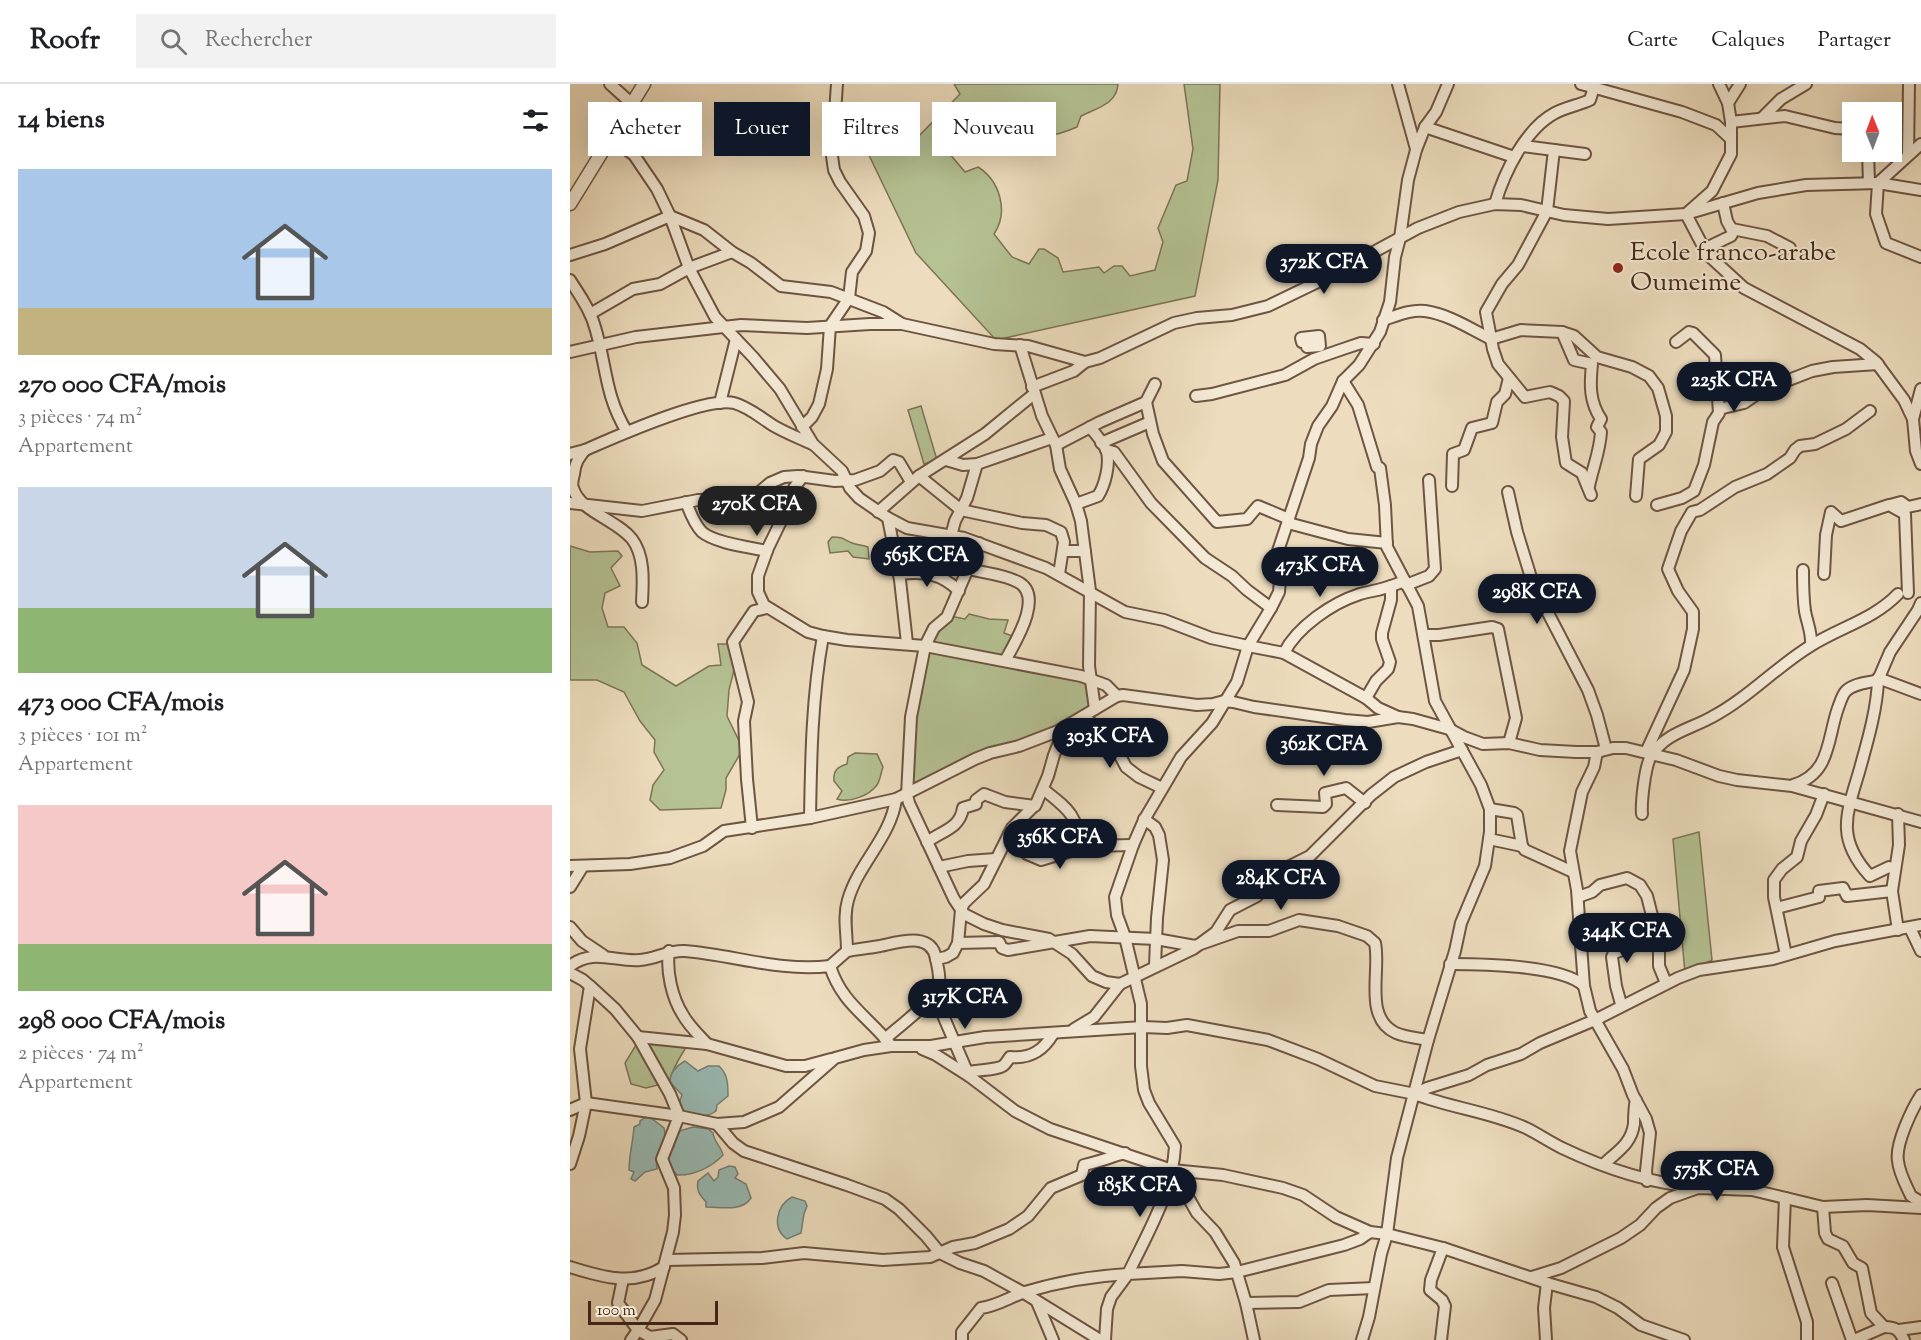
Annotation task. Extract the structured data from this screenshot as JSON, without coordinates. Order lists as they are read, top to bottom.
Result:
{
  "places": ["Ecole franco-arabe Oumeime"],
  "scale_bar": "100 m",
  "north": "top",
  "page": {
    "header": "Roofr",
    "search": "Rechercher",
    "nav": ["Carte", "Calques", "Partager"],
    "heading": "14 biens",
    "chip": [
      "Acheter",
      "Louer",
      "Filtres",
      "Nouveau"
    ],
    "list": [
      {
        "name": "270 000 CFA/mois",
        "note": "3 pièces · 74 m² · Appartement"
      },
      {
        "name": "473 000 CFA/mois",
        "note": "3 pièces · 101 m² · Appartement"
      },
      {
        "name": "298 000 CFA/mois",
        "note": "2 pièces · 74 m² · Appartement"
      }
    ],
    "price": [
      "372K CFA",
      "225K CFA",
      "270K CFA",
      "565K CFA",
      "473K CFA",
      "298K CFA",
      "303K CFA",
      "362K CFA",
      "356K CFA",
      "284K CFA",
      "344K CFA",
      "317K CFA",
      "575K CFA",
      "185K CFA"
    ],
    "scale": "100 m"
  }
}
